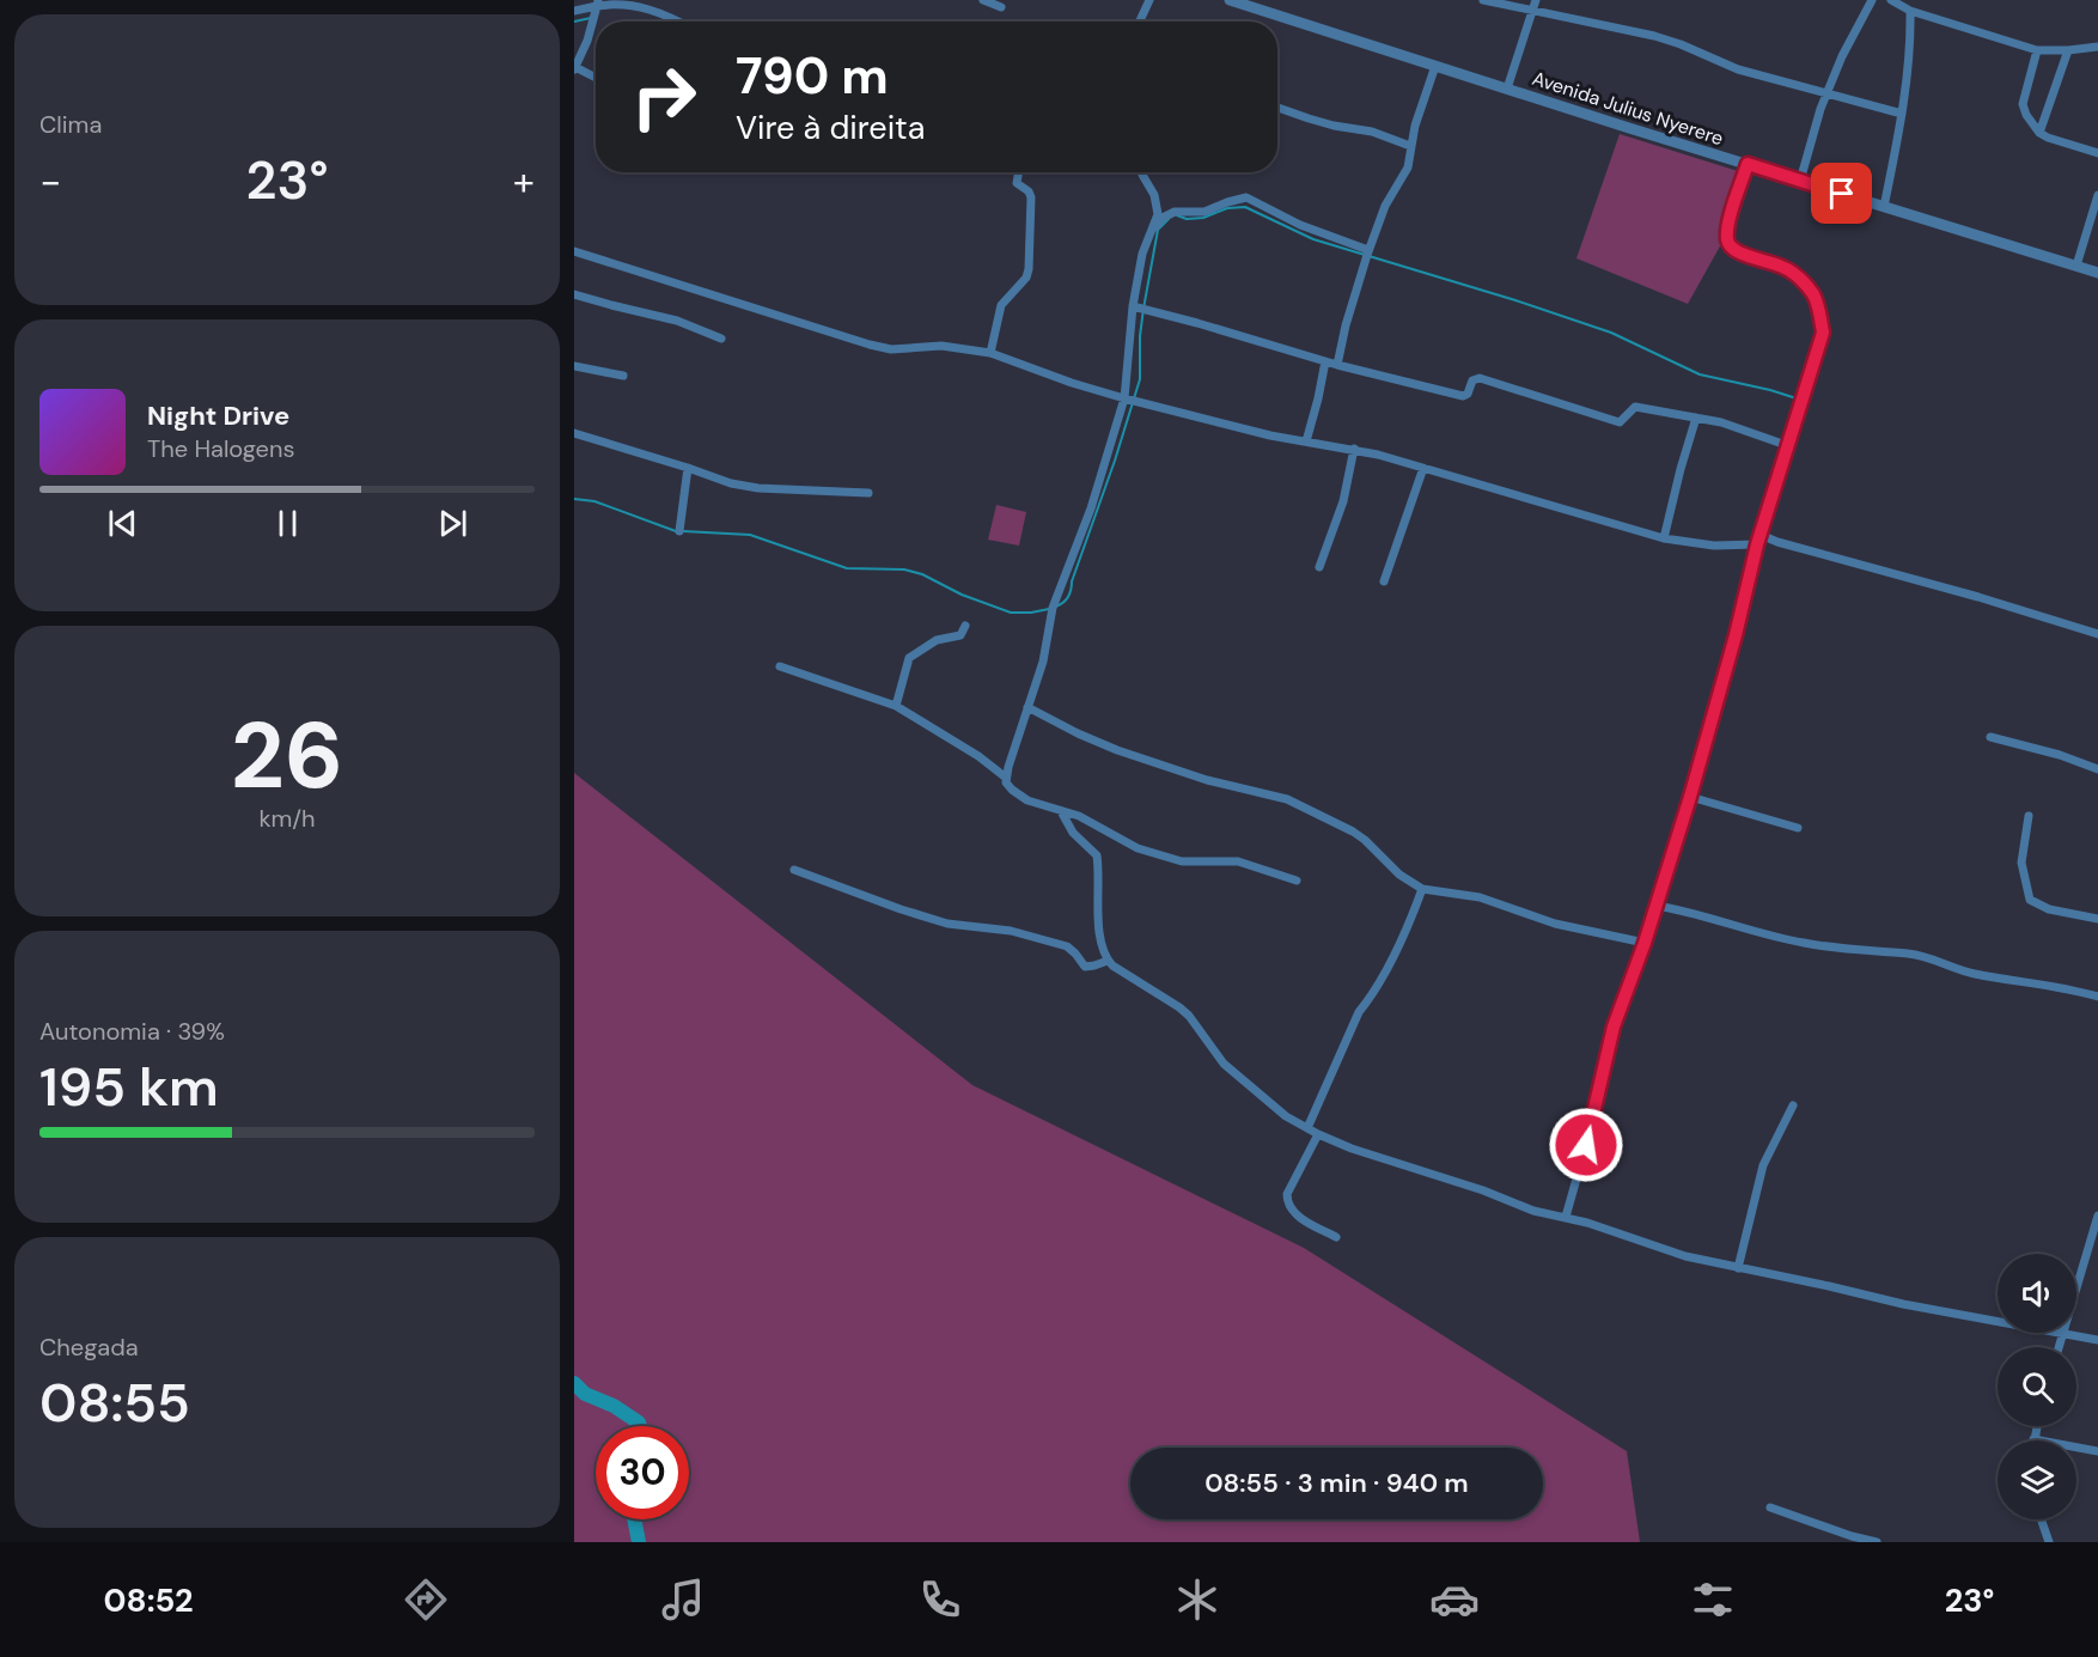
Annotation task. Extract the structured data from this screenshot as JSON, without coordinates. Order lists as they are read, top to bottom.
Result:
{
  "streets": {
    "street": ["Avenida Julius Nyerere"]
  },
  "page": {
    "tile": [
      "Clima",
      ["26", "km/h"],
      ["Autonomia · 39%", "195 km"],
      ["Chegada", "08:55"]
    ],
    "turn": ["790 m", "Vire à direita"],
    "heat": ["−", "23°", "+"],
    "song": ["Night Drive", "The Halogens"],
    "limit": "30",
    "trip": "08:55 · 3 min · 940 m",
    "tabs": ["08:52", "23°"]
  }
}
